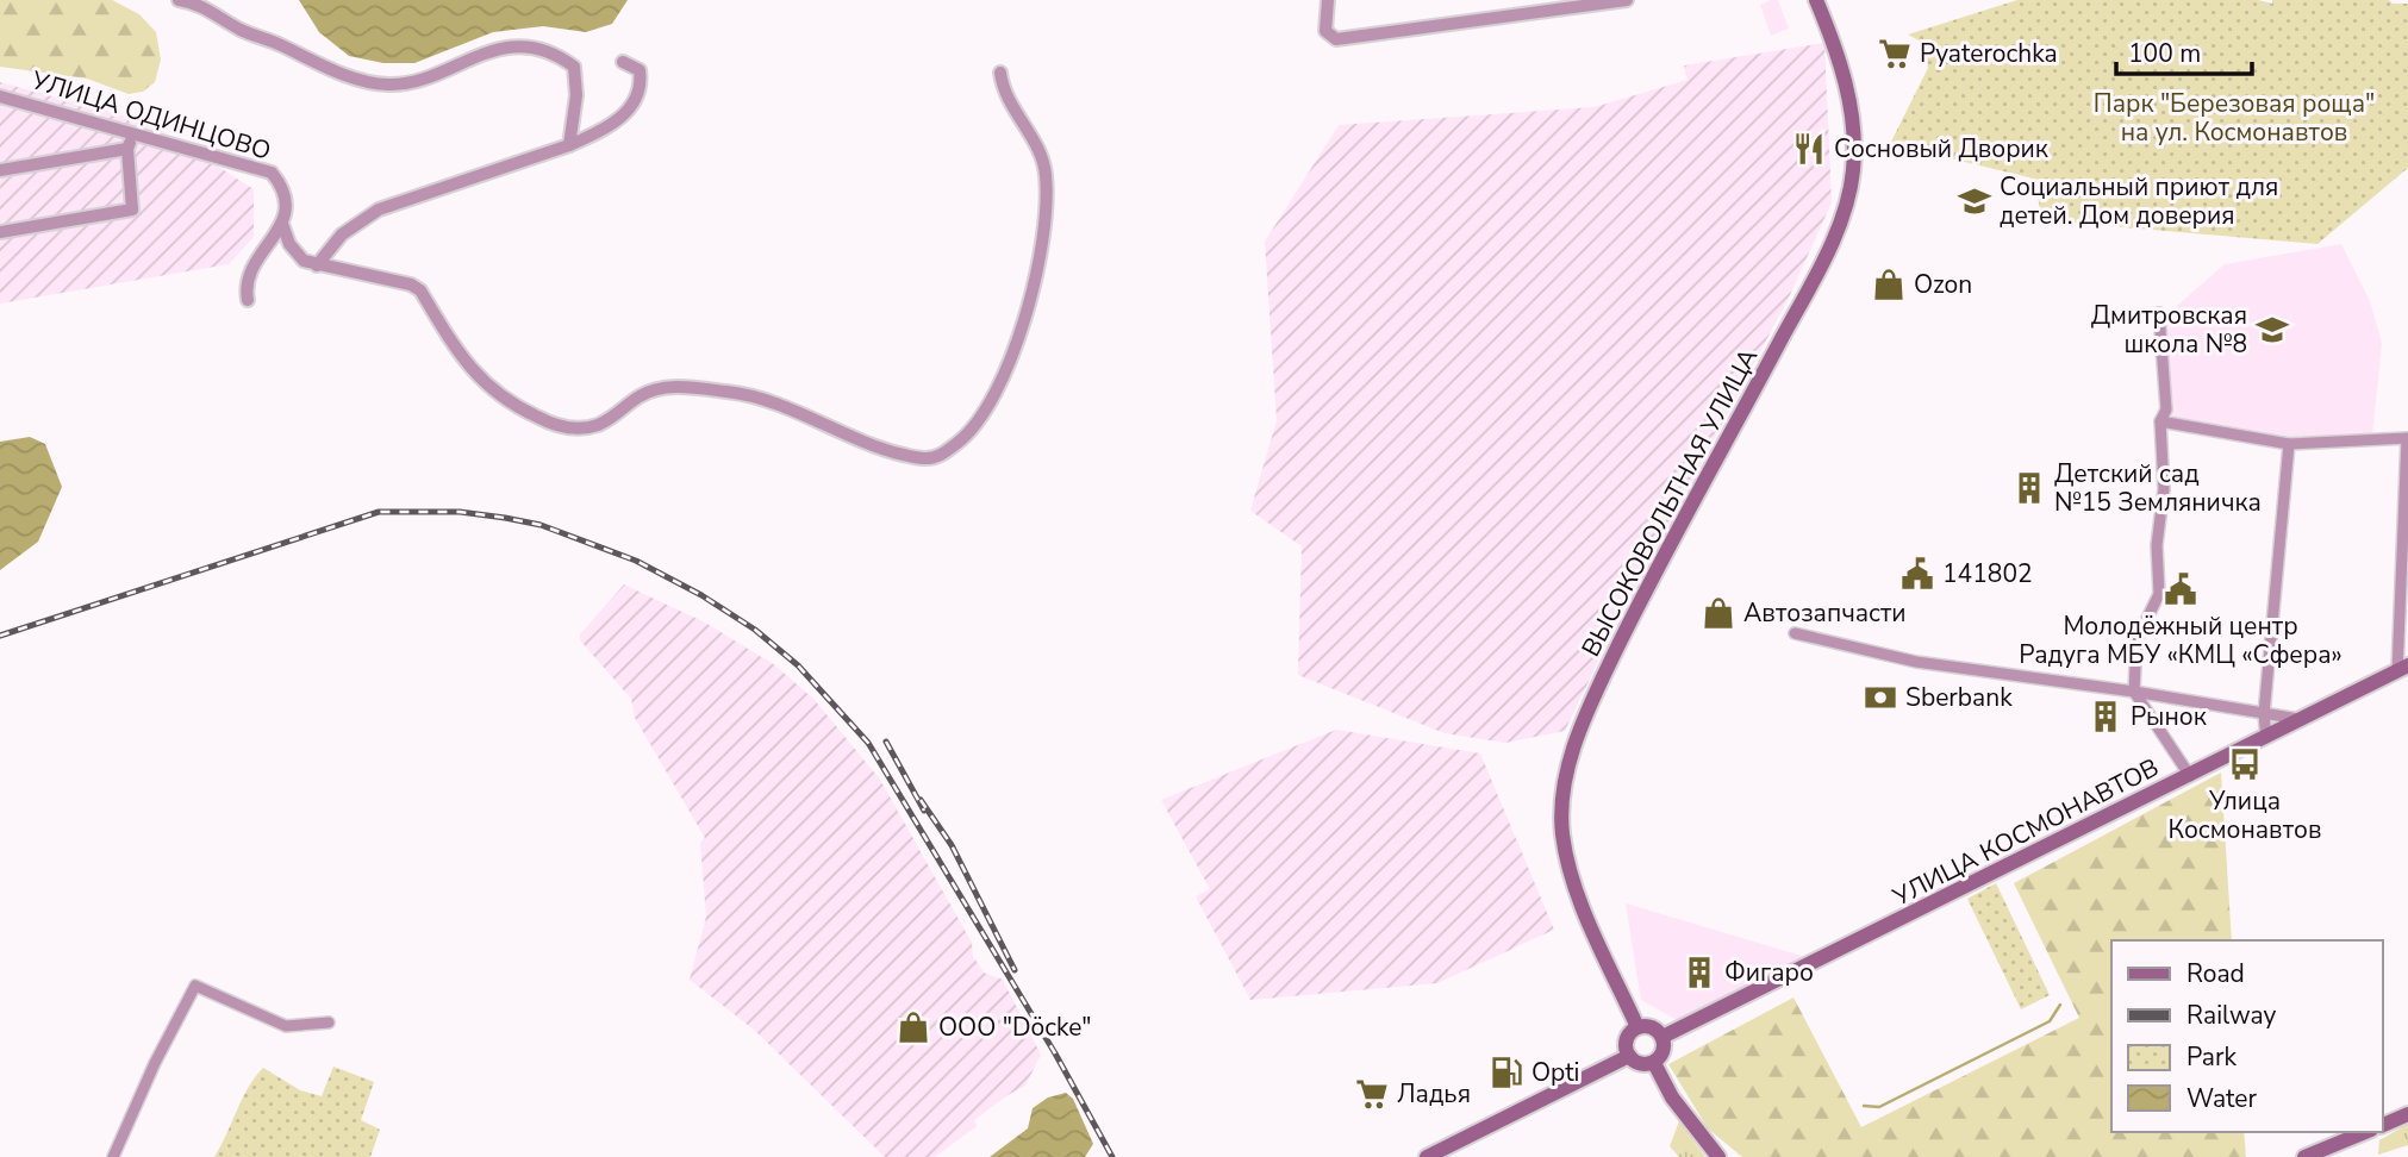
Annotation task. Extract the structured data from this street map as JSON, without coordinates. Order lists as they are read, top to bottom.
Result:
{
  "streets": {
    "main road": ["ВЫСОКОВОЛЬТНАЯ УЛИЦА", "УЛИЦА КОСМОНАВТОВ"],
    "street": ["УЛИЦА ОДИНЦОВО"]
  },
  "crossings": [
    ["ВЫСОКОВОЛЬТНАЯ УЛИЦА", "УЛИЦА КОСМОНАВТОВ"]
  ],
  "parks": ["Парк \"Березовая роща\" на ул. Космонавтов"],
  "places": {
    "supermarket": ["Pyaterochka", "Ладья"],
    "restaurant": ["Сосновый Дворик"],
    "school or university": ["Социальный приют для детей. Дом доверия", "Дмитровская школа №8"],
    "shop": ["Ozon", "Автозапчасти", "ООО \"Döcke\""],
    "building": ["Детский сад №15 Земляничка", "Рынок", "Фигаро"],
    "public building": ["141802", "Молодёжный центр Радуга МБУ «КМЦ «Сфера»"],
    "bank": ["Sberbank"],
    "bus stop": ["Улица Космонавтов"],
    "fuel station": ["Opti"]
  },
  "legend": [
    "Road",
    "Railway",
    "Park",
    "Water"
  ],
  "scale_bar": "100 m"
}
